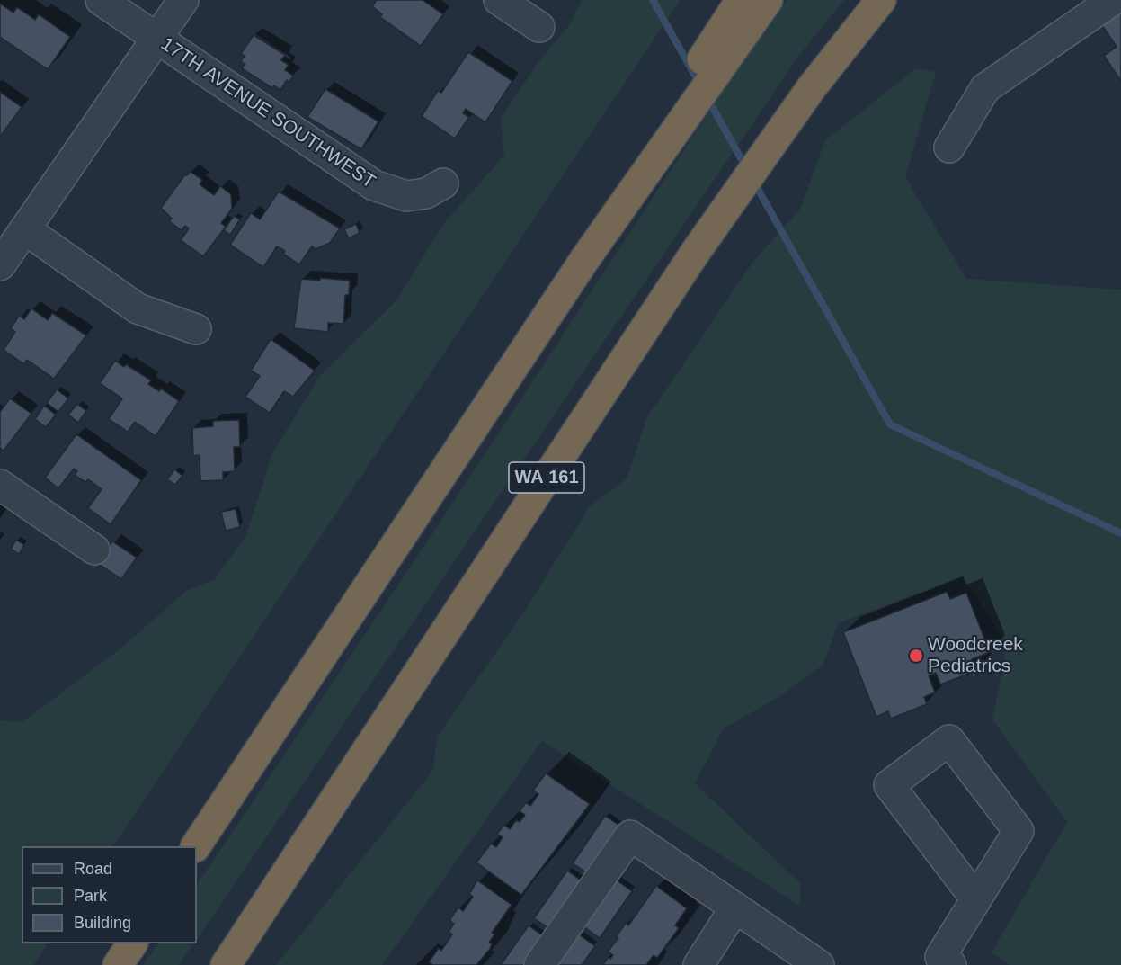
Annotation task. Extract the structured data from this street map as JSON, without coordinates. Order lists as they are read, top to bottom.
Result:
{
  "streets": {
    "highway": ["WA 161"],
    "street": ["17TH AVENUE SOUTHWEST"]
  },
  "places": ["Woodcreek Pediatrics"],
  "legend": ["Road", "Park", "Building"]
}
